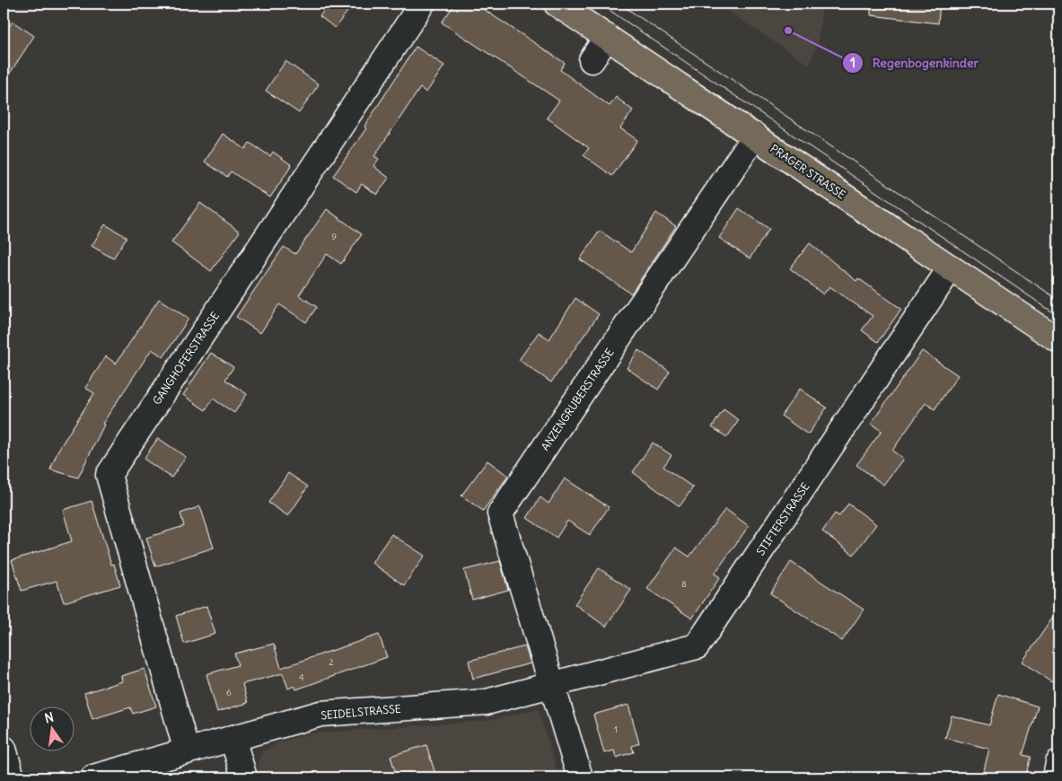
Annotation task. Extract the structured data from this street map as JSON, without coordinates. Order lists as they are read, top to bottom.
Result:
{
  "streets": {
    "main road": ["PRAGER STRASSE"],
    "street": [
      "GANGHOFERSTRASSE",
      "ANZENGRUBERSTRASSE",
      "STIFTERSTRASSE",
      "SEIDELSTRASSE"
    ]
  },
  "crossings": [
    ["PRAGER STRASSE", "ANZENGRUBERSTRASSE"],
    ["PRAGER STRASSE", "STIFTERSTRASSE"],
    ["GANGHOFERSTRASSE", "SEIDELSTRASSE"],
    ["ANZENGRUBERSTRASSE", "STIFTERSTRASSE"],
    ["ANZENGRUBERSTRASSE", "SEIDELSTRASSE"],
    ["STIFTERSTRASSE", "SEIDELSTRASSE"]
  ],
  "places": ["Regenbogenkinder"],
  "house_numbers": [
    "9",
    "8",
    "2",
    "4",
    "6",
    "1"
  ],
  "north": "top"
}
